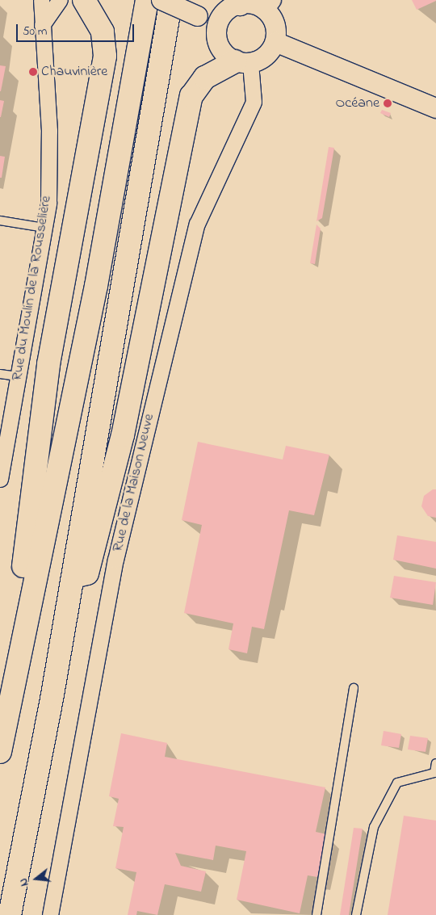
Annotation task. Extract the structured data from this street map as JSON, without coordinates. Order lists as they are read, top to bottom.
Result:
{
  "streets": {
    "street": ["Rue du Moulin de la Rousselière", "Rue de la Maison Neuve"]
  },
  "places": ["Chauvinière", "Océane"],
  "scale_bar": "50 m",
  "north": "left"
}
